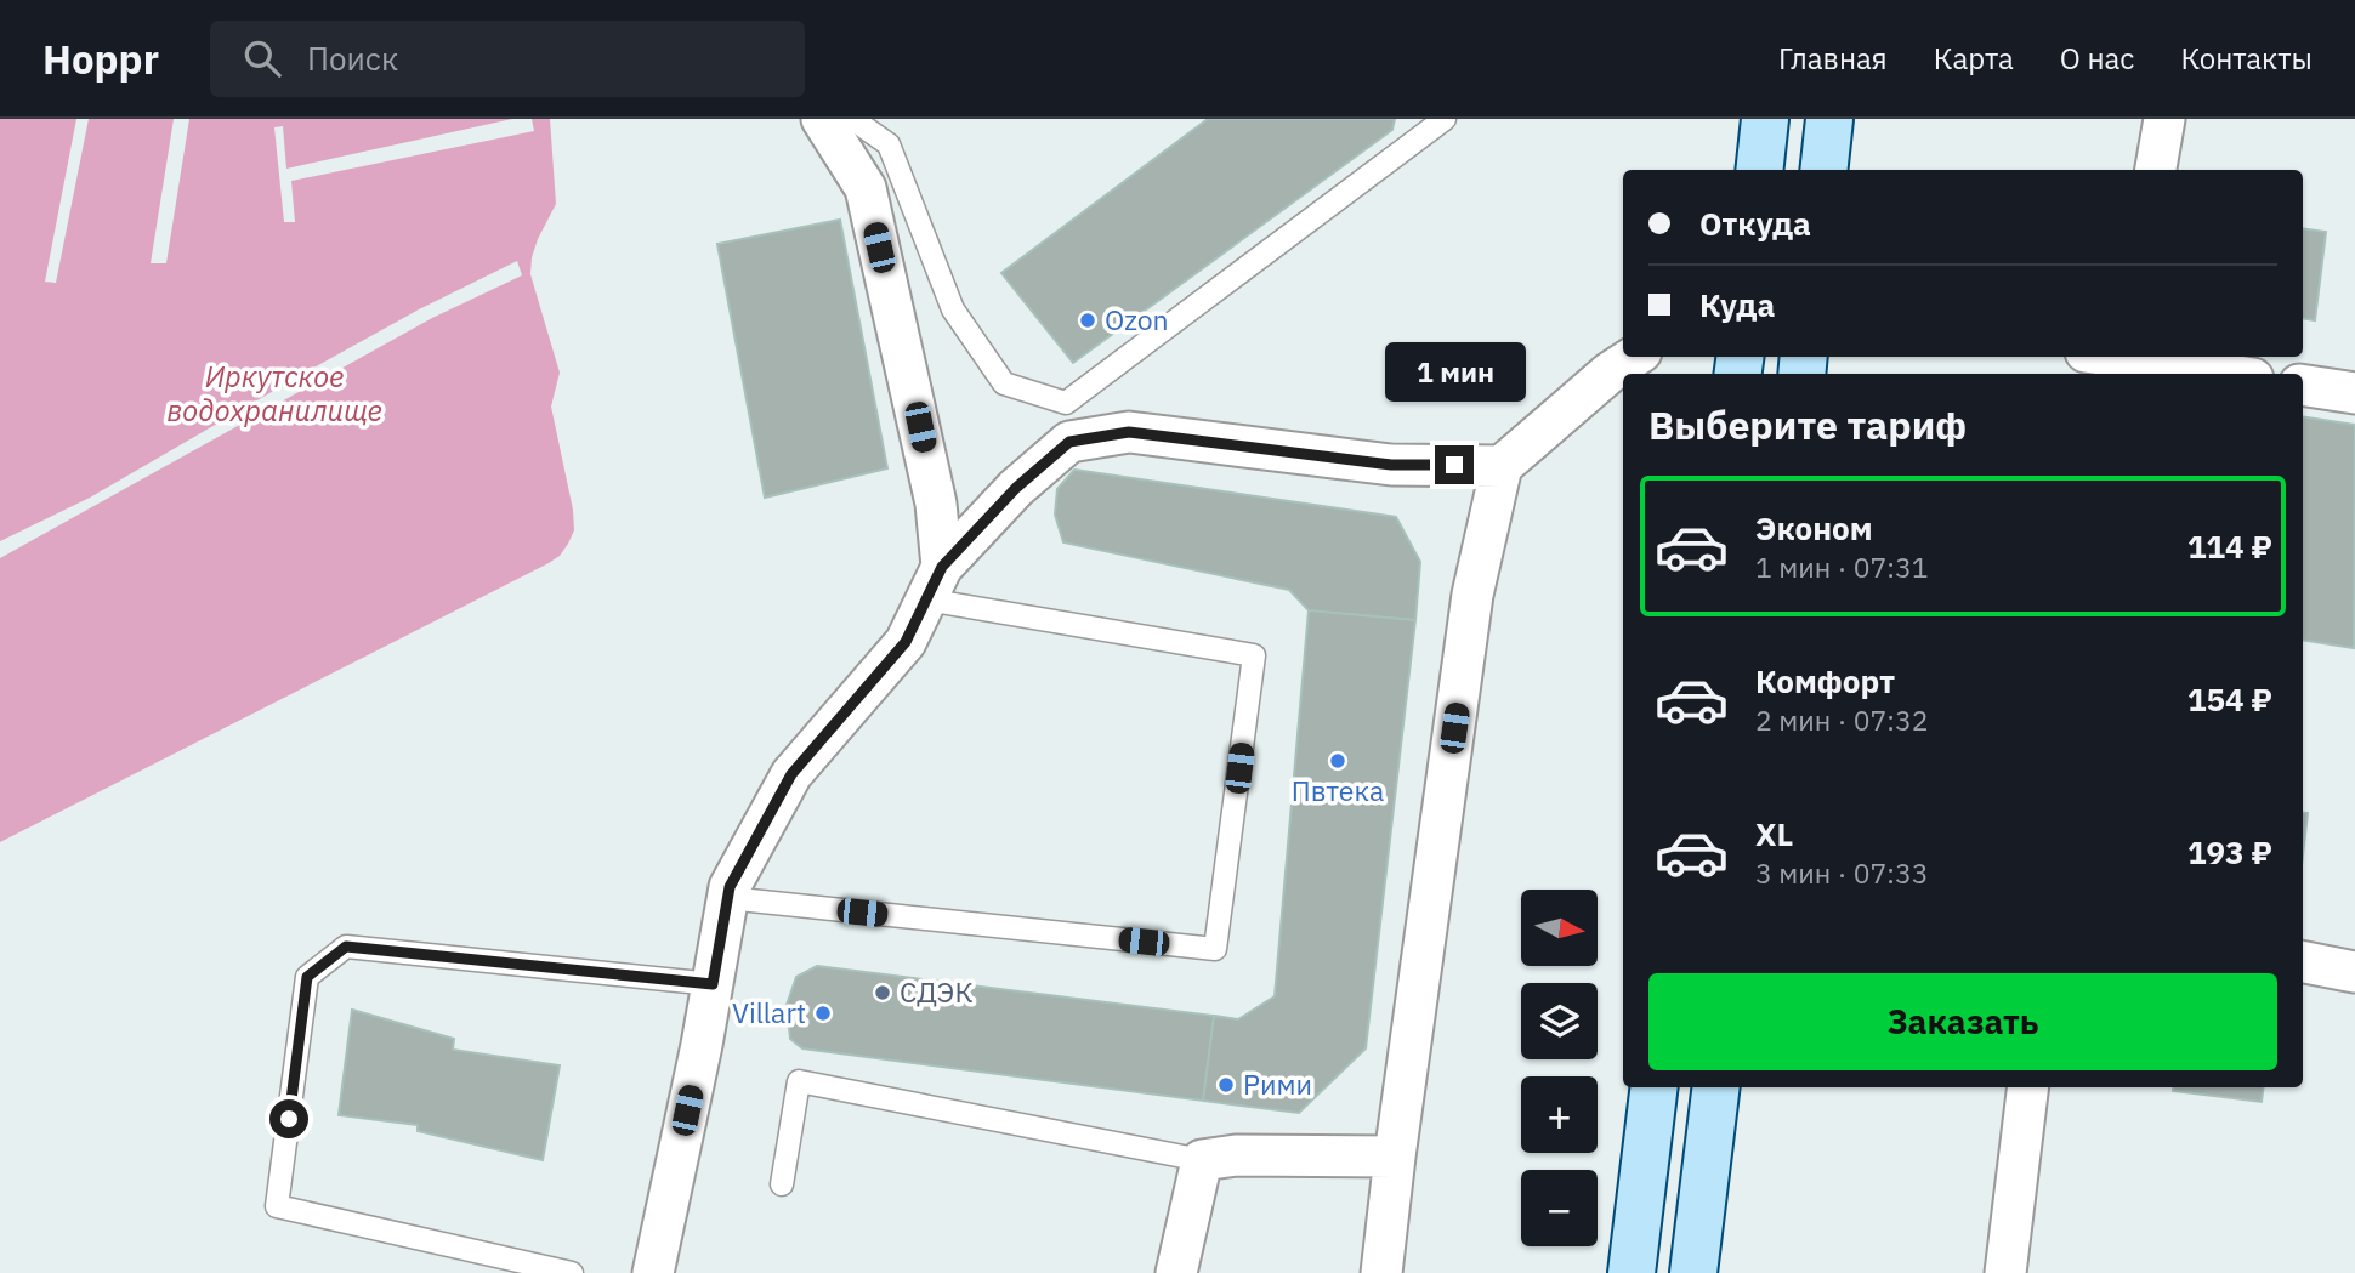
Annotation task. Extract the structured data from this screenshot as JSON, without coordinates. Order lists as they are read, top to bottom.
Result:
{
  "water": ["Иркутское водохранилище"],
  "places": [
    "Ozon",
    "Пвтека",
    "СДЭК",
    "Villart",
    "Рими"
  ],
  "north": "right",
  "page": {
    "header": "Hoppr",
    "search": "Поиск",
    "nav": [
      "Главная",
      "Карта",
      "О нас",
      "Контакты"
    ],
    "banner": ["Откуда", "Куда"],
    "bubble": "1 мин",
    "heading": "Выберите тариф",
    "list": [
      {
        "name": "Эконом",
        "note": "1 мин · 07:31",
        "value": "114 ₽"
      },
      {
        "name": "Комфорт",
        "note": "2 мин · 07:32",
        "value": "154 ₽"
      },
      {
        "name": "XL",
        "note": "3 мин · 07:33",
        "value": "193 ₽"
      }
    ],
    "map_buttons": ["+", "−"],
    "buttons": "Заказать"
  }
}
